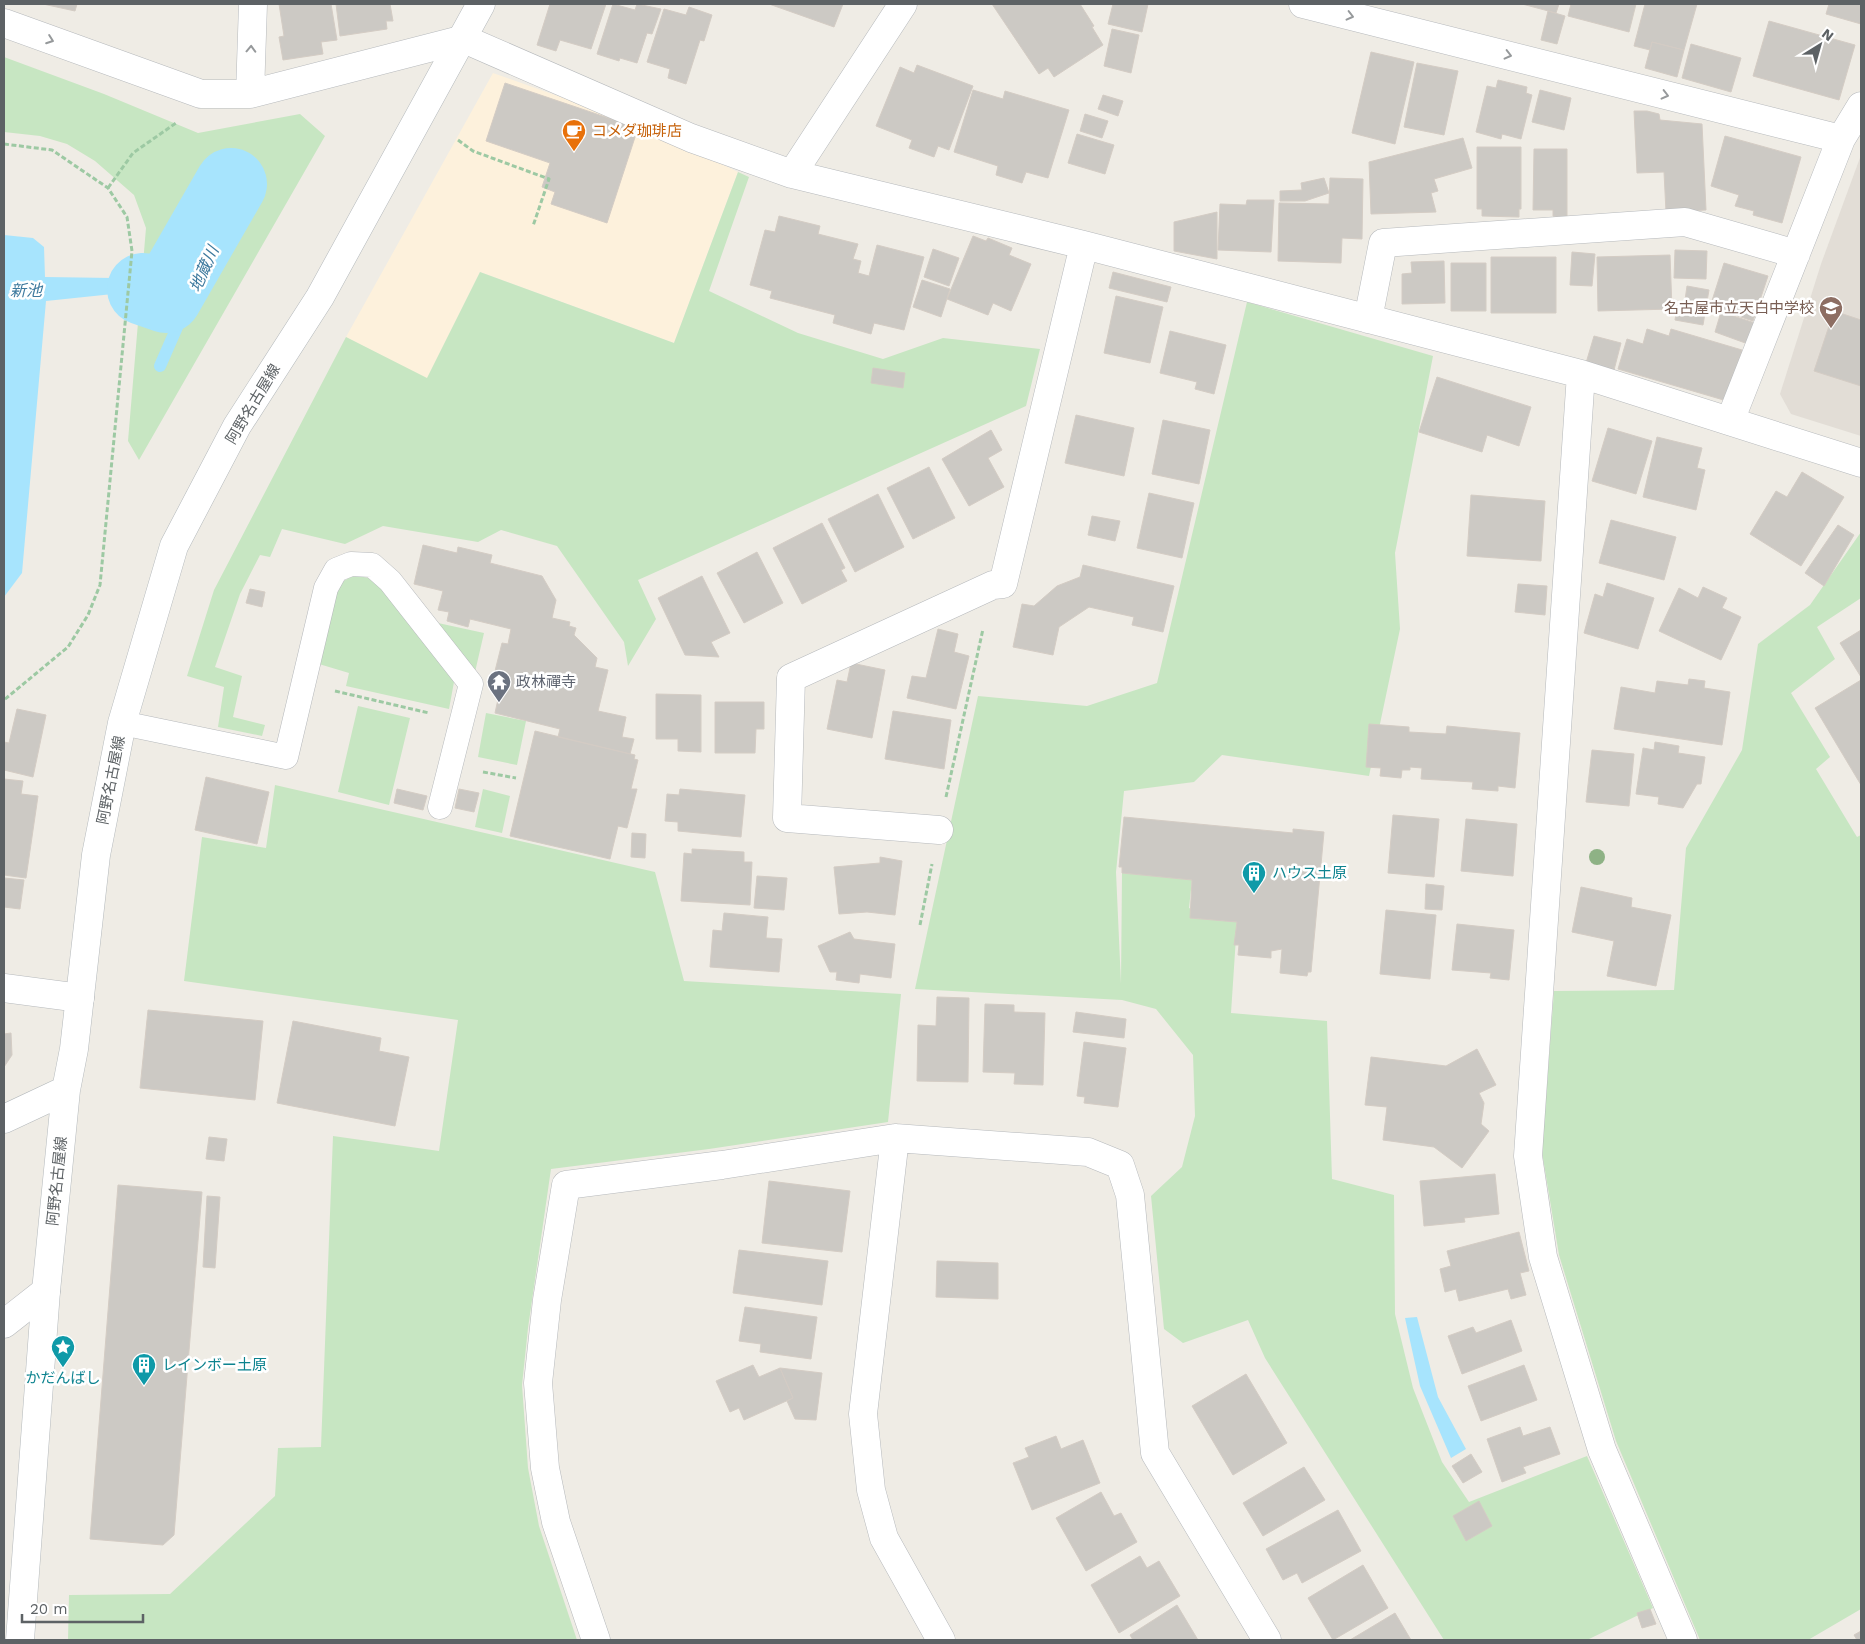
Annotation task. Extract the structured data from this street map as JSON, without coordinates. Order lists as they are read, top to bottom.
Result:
{
  "streets": {
    "street": ["阿野名古屋線"]
  },
  "water": ["地蔵川", "新池"],
  "places": {
    "cafe": ["コメダ珈琲店"],
    "school or university": ["名古屋市立天白中学校"],
    "temple": ["政林禪寺"],
    "building": ["ハウス土原", "レインボー土原"],
    "place": ["かだんばし"]
  },
  "scale_bar": "20 m",
  "north": "top right"
}
